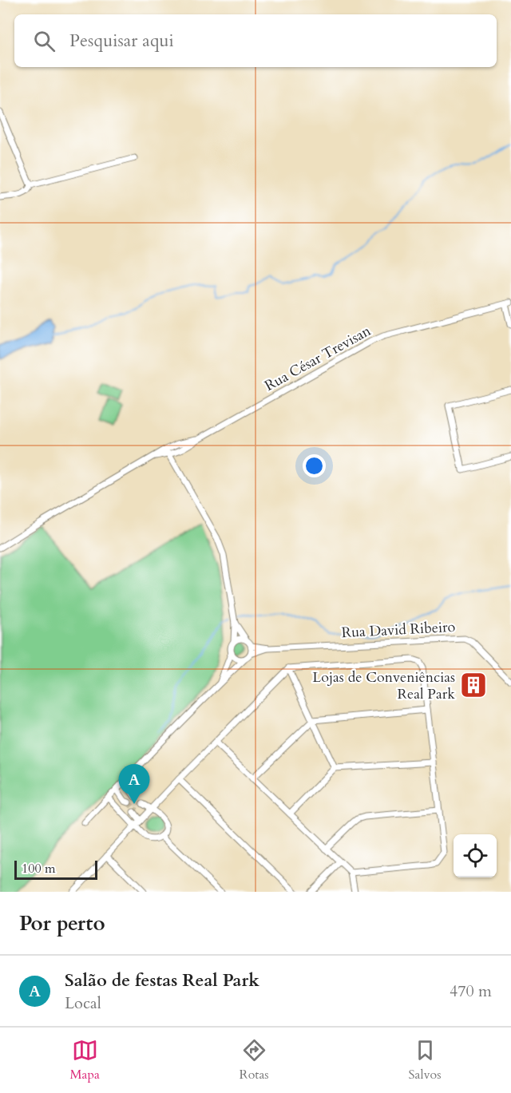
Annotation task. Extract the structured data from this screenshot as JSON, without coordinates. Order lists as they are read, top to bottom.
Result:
{
  "streets": {
    "street": ["Rua César Trevisan", "Rua David Ribeiro"]
  },
  "places": {
    "building": ["Lojas de Conveniências Real Park"]
  },
  "scale_bar": "100 m",
  "page": {
    "search": "Pesquisar aqui",
    "pins": "A",
    "scale": "100 m",
    "heading": "Por perto",
    "list": [
      {
        "mark": "A",
        "name": "Salão de festas Real Park",
        "note": "Local",
        "value": "470 m"
      }
    ],
    "nav": ["Mapa", "Rotas", "Salvos"]
  }
}
